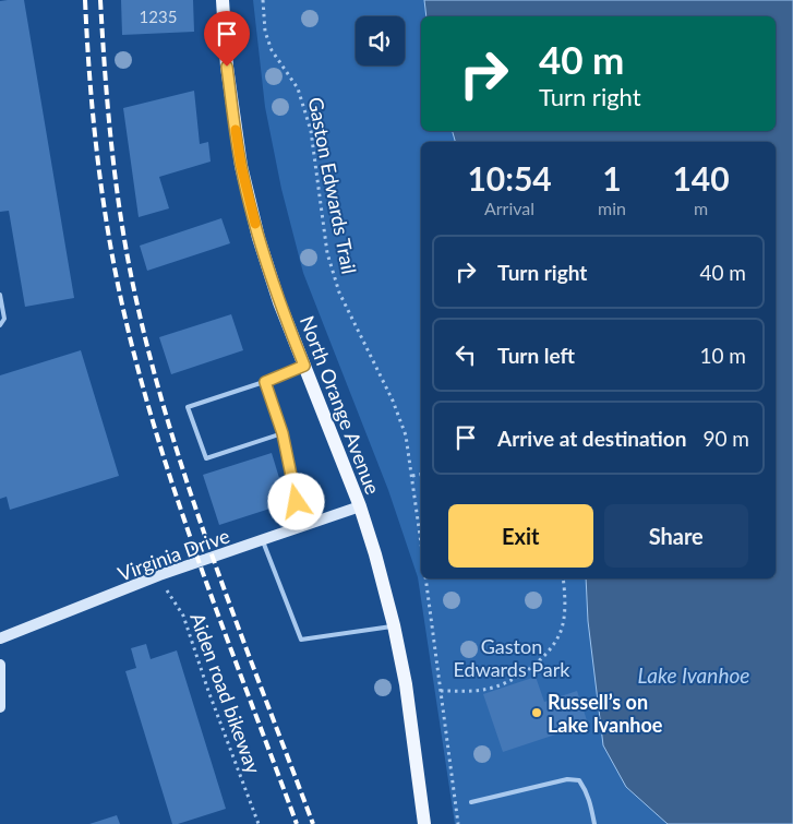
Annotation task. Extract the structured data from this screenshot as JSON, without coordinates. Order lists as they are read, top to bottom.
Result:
{
  "streets": {
    "main road": ["North Orange Avenue"],
    "street": ["Virginia Drive"],
    "path": ["Gaston Edwards Trail", "Aiden road bikeway"]
  },
  "crossings": [
    ["North Orange Avenue", "Virginia Drive"],
    ["Virginia Drive", "Aiden road bikeway"]
  ],
  "water": ["Lake Ivanhoe"],
  "parks": ["Gaston Edwards Park"],
  "places": ["Russell’s on Lake Ivanhoe"],
  "house_numbers": ["1235"],
  "page": {
    "turn": ["40 m", "Turn right"],
    "eta": [
      "10:54",
      "Arrival",
      "1",
      "min",
      "140",
      "m"
    ],
    "list": [
      {
        "name": "Turn right",
        "value": "40 m"
      },
      {
        "name": "Turn left",
        "value": "10 m"
      },
      {
        "name": "Arrive at destination",
        "value": "90 m"
      }
    ],
    "buttons": ["Exit", "Share"]
  }
}
